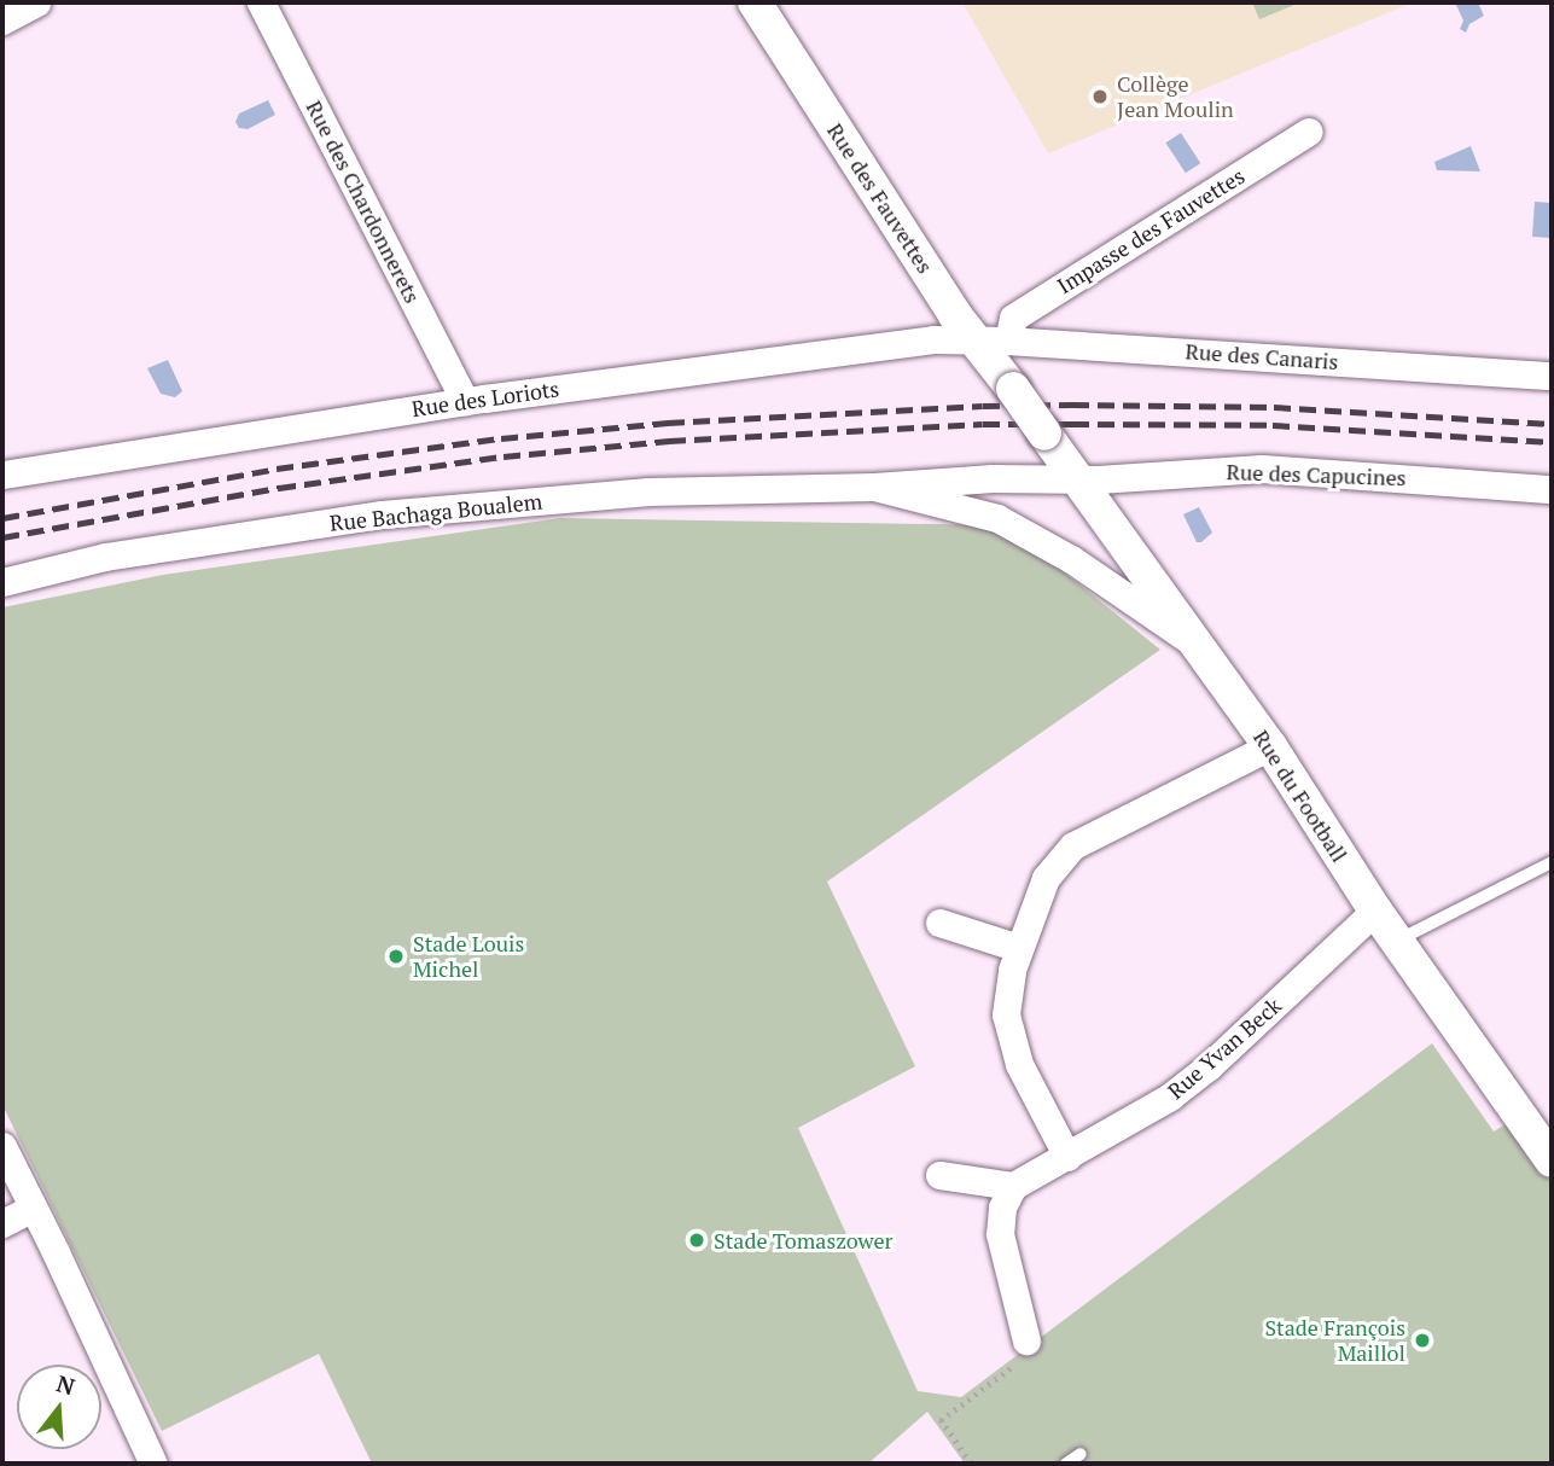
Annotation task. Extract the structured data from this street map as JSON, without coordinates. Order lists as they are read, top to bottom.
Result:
{
  "streets": {
    "street": [
      "Rue des Fauvettes",
      "Rue des Chardonnerets",
      "Impasse des Fauvettes",
      "Rue des Canaris",
      "Rue des Loriots",
      "Rue des Capucines",
      "Rue Bachaga Boualem",
      "Rue du Football",
      "Rue Yvan Beck"
    ]
  },
  "crossings": [
    ["Rue des Fauvettes", "Rue des Canaris"],
    ["Rue des Fauvettes", "Rue des Loriots"],
    ["Rue des Fauvettes", "Rue du Football"],
    ["Rue des Chardonnerets", "Rue des Loriots"],
    ["Impasse des Fauvettes", "Rue des Canaris"],
    ["Rue des Canaris", "Rue des Loriots"],
    ["Rue des Capucines", "Rue Bachaga Boualem"],
    ["Rue des Capucines", "Rue du Football"],
    ["Rue Bachaga Boualem", "Rue du Football"],
    ["Rue du Football", "Rue Yvan Beck"]
  ],
  "places": [
    "Collège Jean Moulin",
    "Stade Louis Michel",
    "Stade Tomaszower",
    "Stade François Maillol"
  ],
  "north": "top"
}
